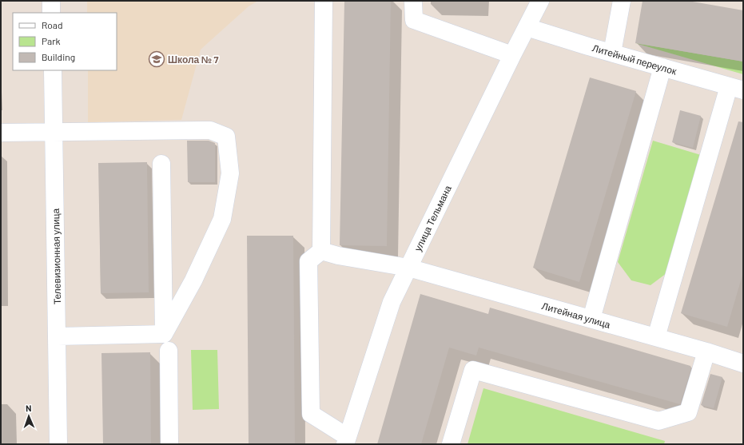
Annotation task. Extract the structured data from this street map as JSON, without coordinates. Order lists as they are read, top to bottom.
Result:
{
  "streets": {
    "street": [
      "Литейный переулок",
      "улица Тельмана",
      "Телевизионная улица",
      "Литейная улица"
    ]
  },
  "crossings": [
    ["Литейный переулок", "улица Тельмана"],
    ["улица Тельмана", "Литейная улица"]
  ],
  "places": {
    "school or university": ["Школа № 7"]
  },
  "legend": ["Road", "Park", "Building"],
  "north": "top"
}
